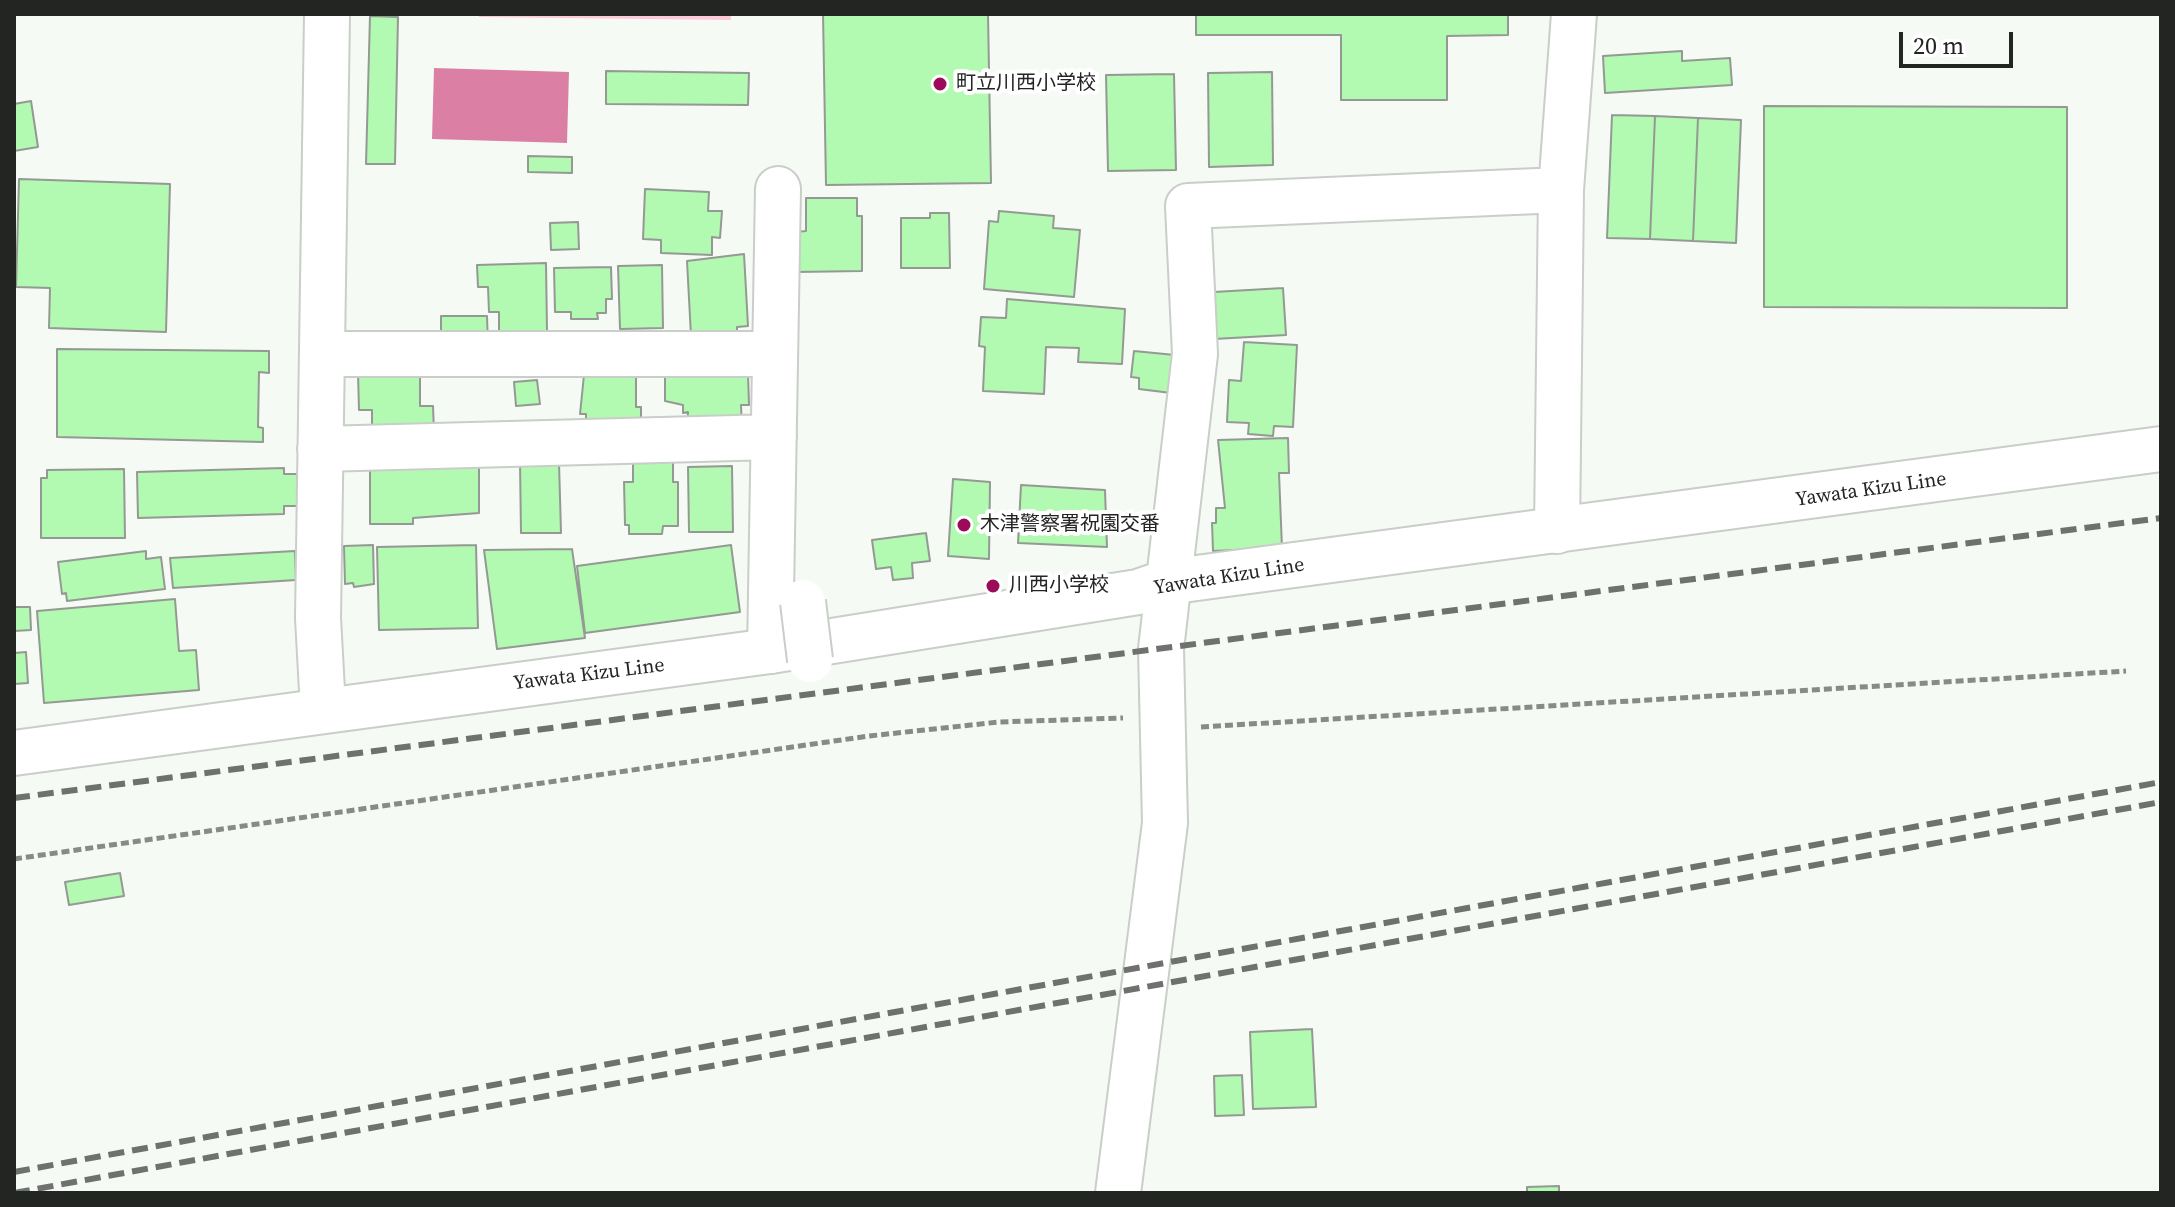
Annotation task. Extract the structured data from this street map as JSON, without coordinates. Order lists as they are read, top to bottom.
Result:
{
  "streets": {
    "street": ["Yawata Kizu Line"]
  },
  "places": ["町立川西小学校", "木津警察署祝園交番", "川西小学校"],
  "scale_bar": "20 m"
}
